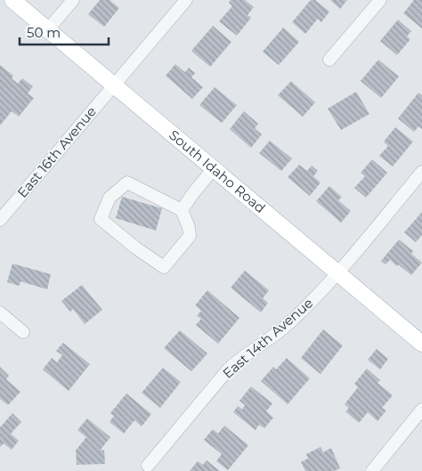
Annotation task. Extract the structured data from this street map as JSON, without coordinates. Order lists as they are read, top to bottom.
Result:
{
  "streets": {
    "main road": ["South Idaho Road"],
    "street": ["East 16th Avenue", "East 14th Avenue"]
  },
  "crossings": [
    ["East 16th Avenue", "South Idaho Road"],
    ["South Idaho Road", "East 14th Avenue"]
  ],
  "scale_bar": "50 m"
}
